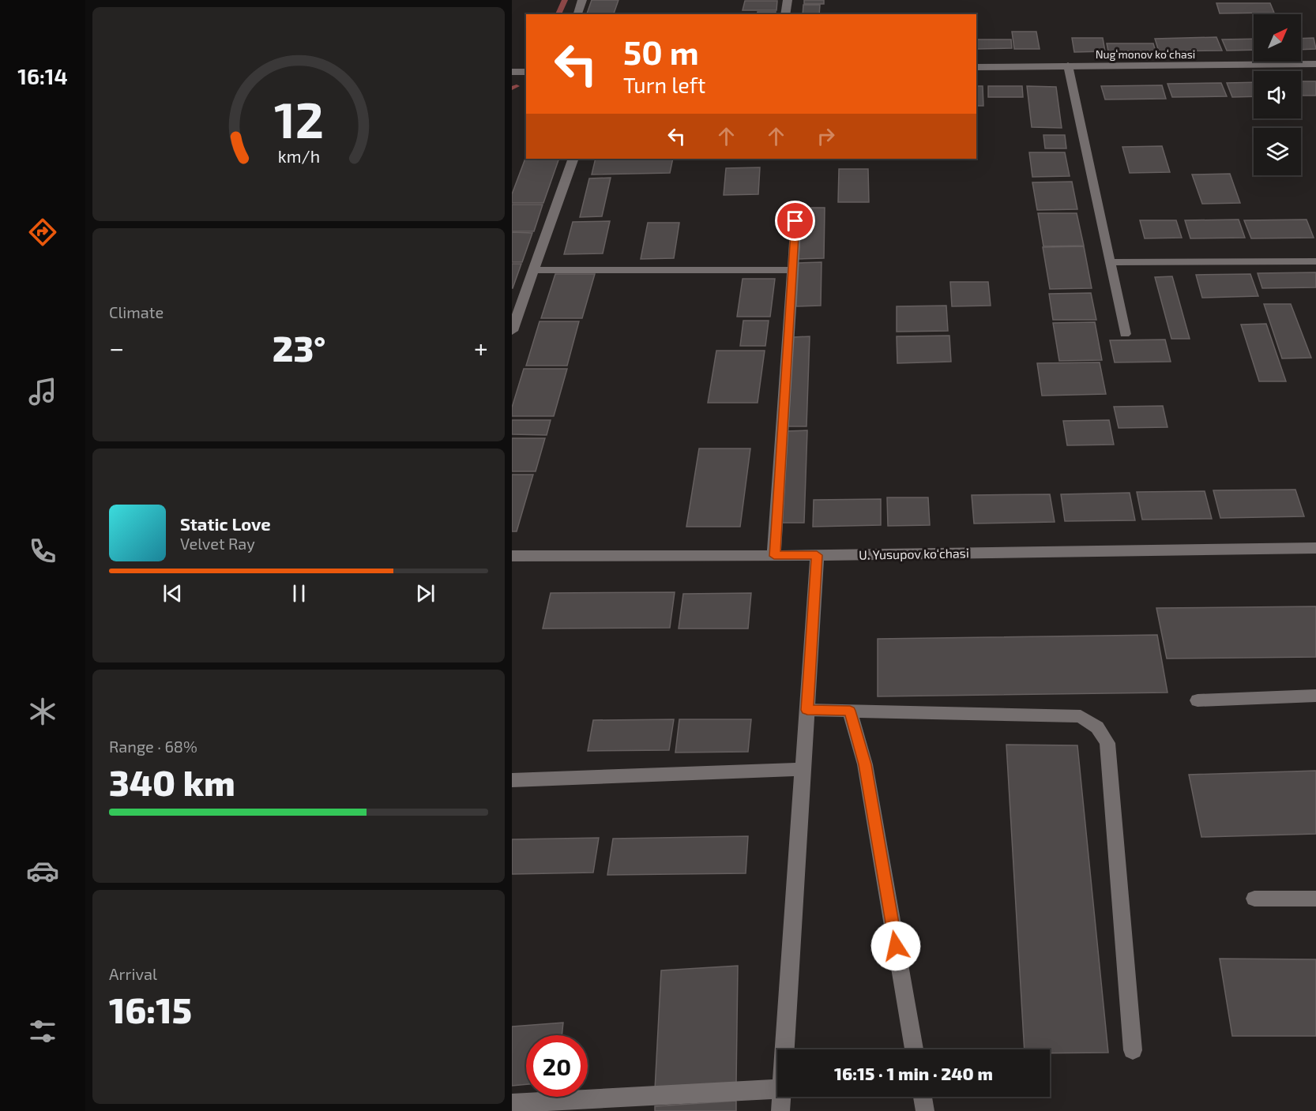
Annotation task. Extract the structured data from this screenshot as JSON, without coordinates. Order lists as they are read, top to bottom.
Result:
{
  "streets": {
    "street": ["Nugʻmonov koʻchasi", "U. Yusupov ko‘chasi"]
  },
  "north": "top right",
  "page": {
    "tabs": "16:14",
    "turn": ["50 m", "Turn left"],
    "tile": [
      "Climate",
      ["Range · 68%", "340 km"],
      ["Arrival", "16:15"]
    ],
    "heat": ["−", "23°", "+"],
    "song": ["Static Love", "Velvet Ray"],
    "limit": "20",
    "trip": "16:15 · 1 min · 240 m",
    "gauge": ["12", "km/h"]
  }
}
